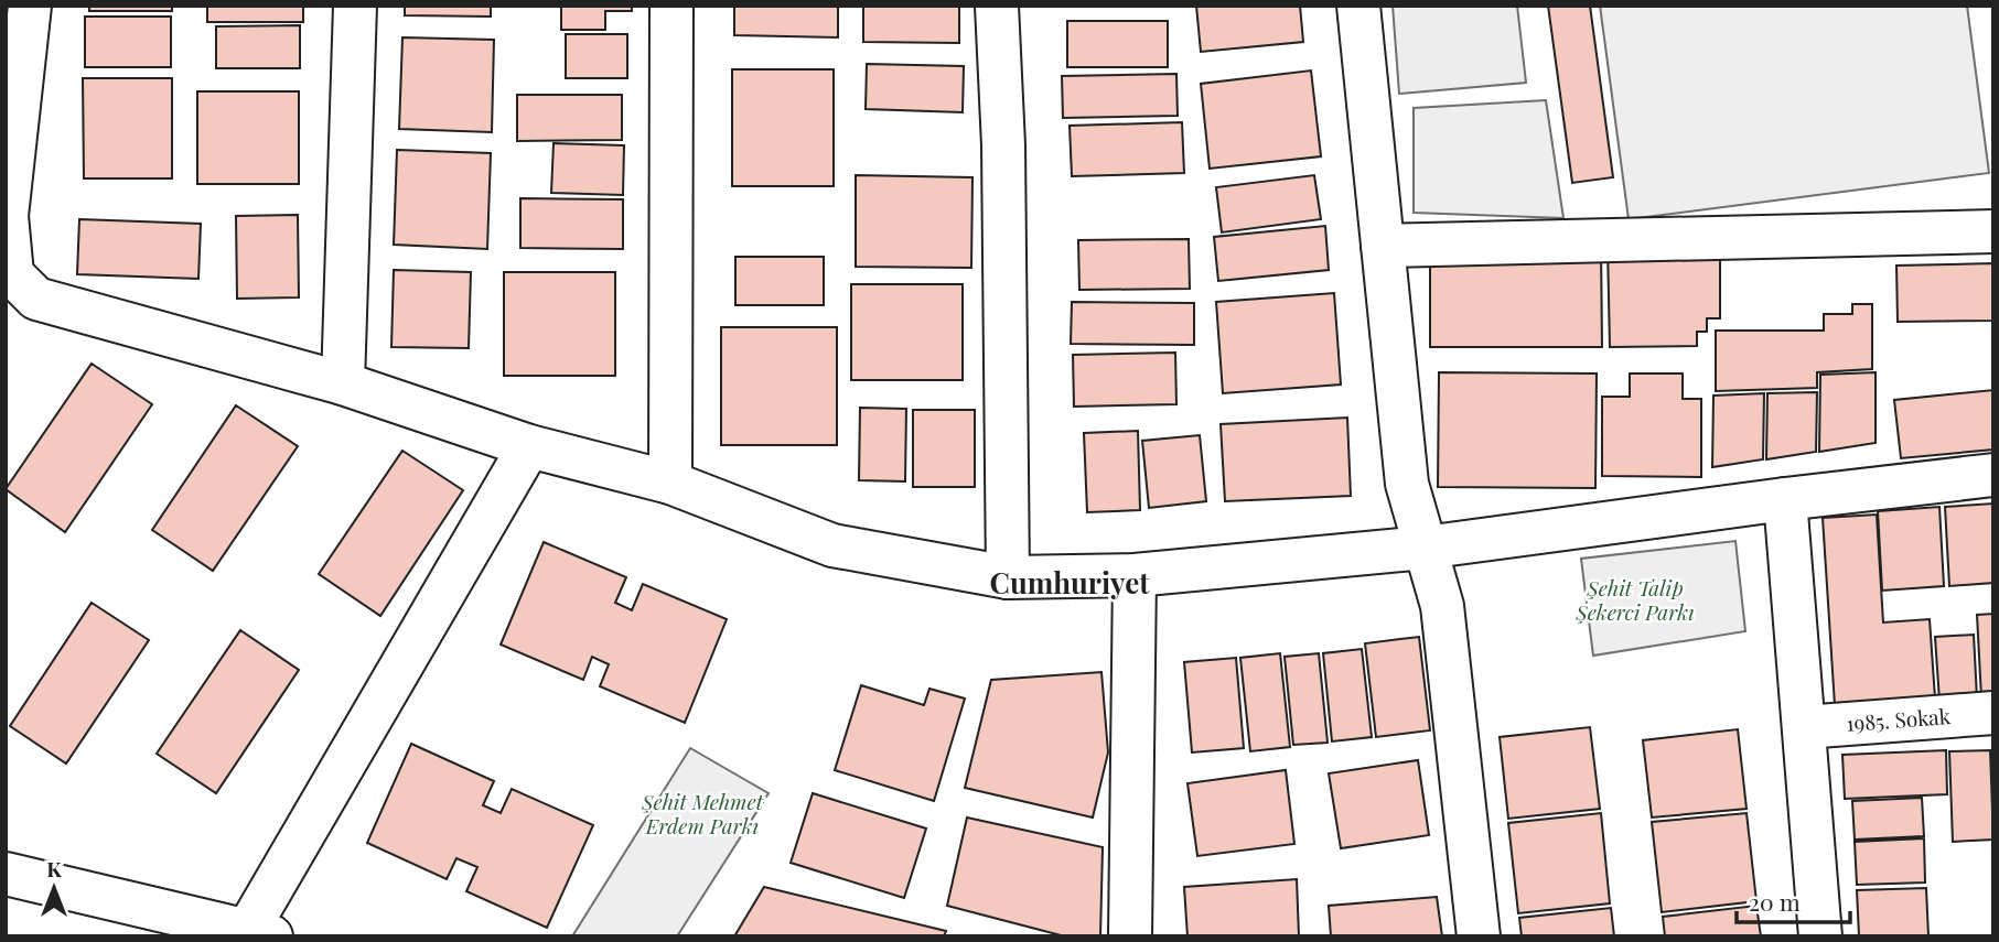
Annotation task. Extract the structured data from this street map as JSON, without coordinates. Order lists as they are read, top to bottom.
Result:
{
  "streets": {
    "street": ["1985. Sokak"]
  },
  "districts": ["Cumhuriyet"],
  "parks": ["Şehit Talip Şekerci Parkı", "Şehit Mehmet Erdem Parkı"],
  "scale_bar": "20 m",
  "north": "top"
}
